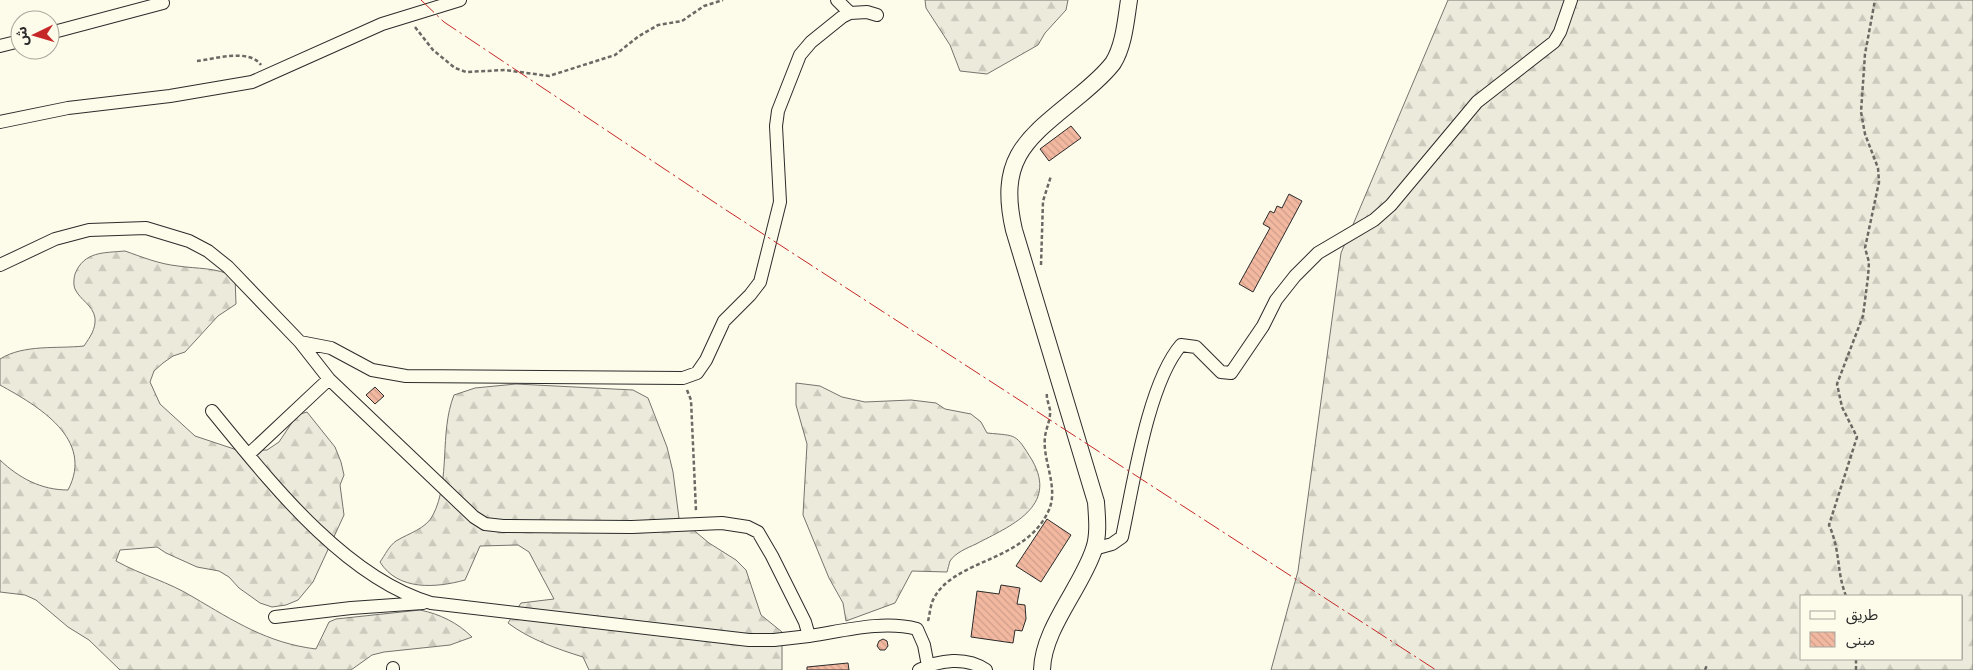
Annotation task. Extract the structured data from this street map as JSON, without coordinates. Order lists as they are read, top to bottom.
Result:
{
  "legend": ["طريق", "مبنى"],
  "north": "left"
}
